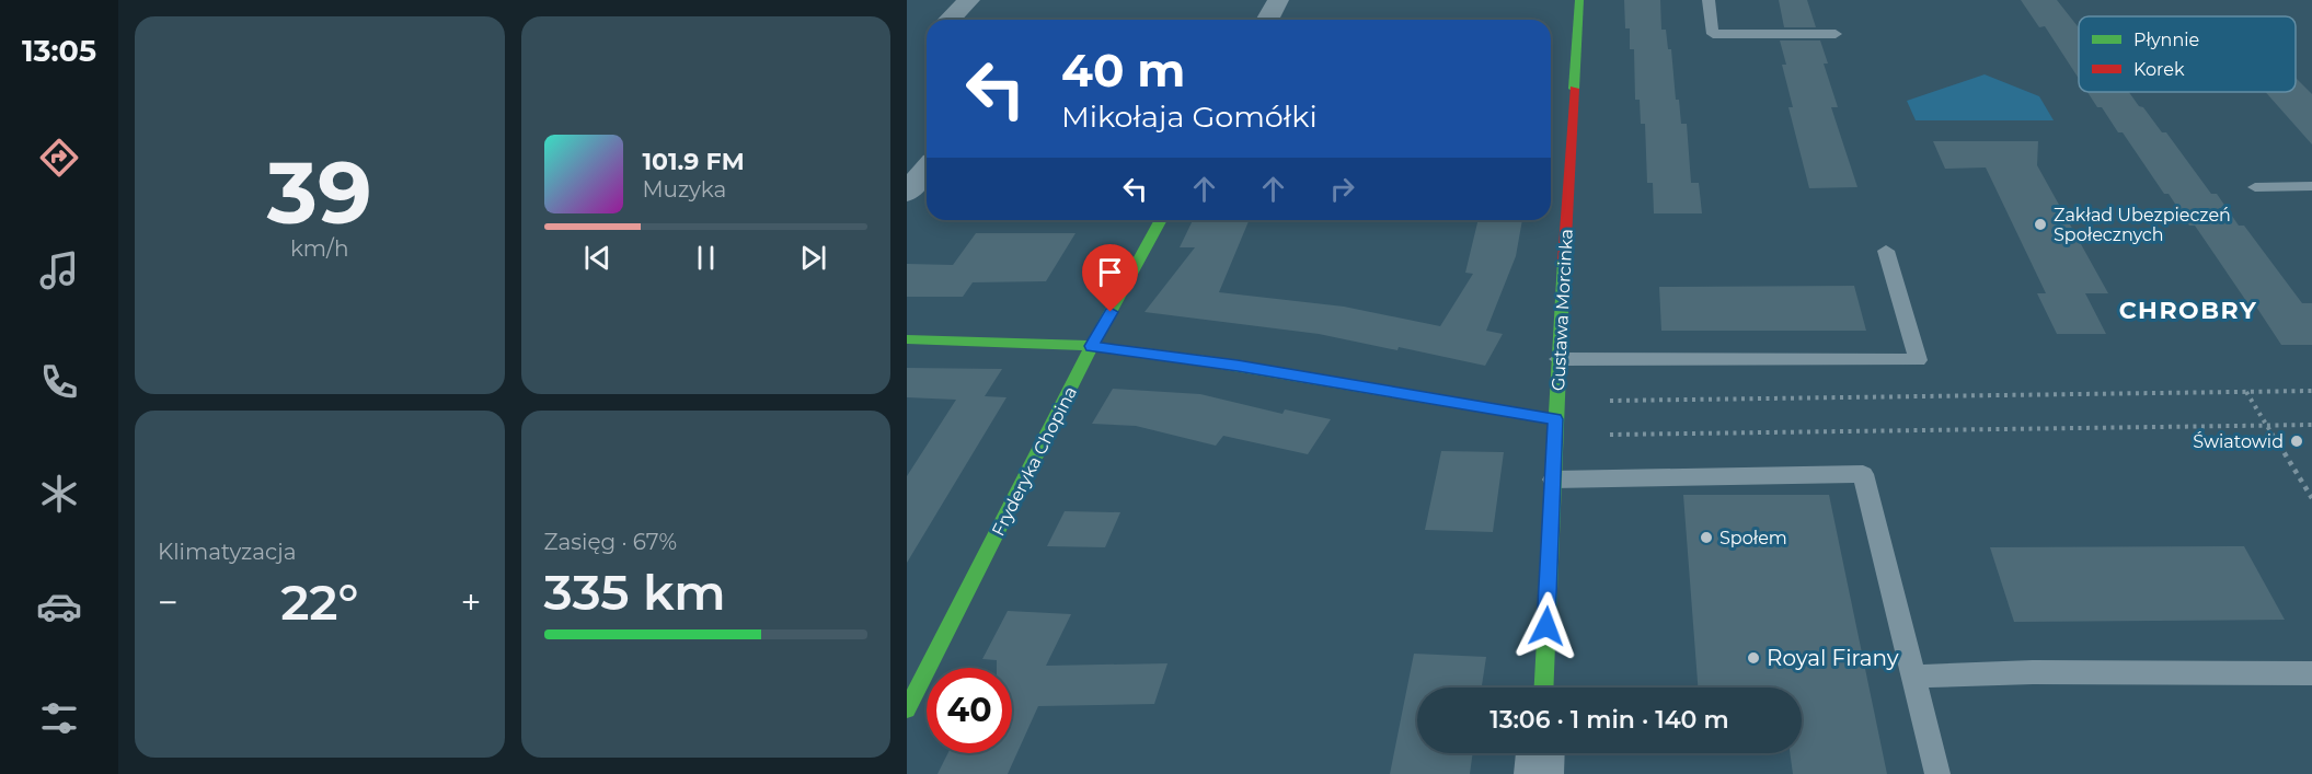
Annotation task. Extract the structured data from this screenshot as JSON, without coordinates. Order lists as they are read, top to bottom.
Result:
{
  "streets": {
    "street": ["Gustawa Morcinka", "Fryderyka Chopina"]
  },
  "districts": ["CHROBRY"],
  "places": [
    "Zakład Ubezpieczeń Społecznych",
    "Światowid",
    "Społem",
    "Royal Firany"
  ],
  "legend": ["Płynnie", "Korek"],
  "page": {
    "tabs": "13:05",
    "tile": [
      ["39", "km/h"],
      "Klimatyzacja",
      ["Zasięg · 67%", "335 km"]
    ],
    "turn": ["40 m", "Mikołaja Gomółki"],
    "song": ["101.9 FM", "Muzyka"],
    "heat": ["−", "22°", "+"],
    "limit": "40",
    "trip": "13:06 · 1 min · 140 m"
  }
}
